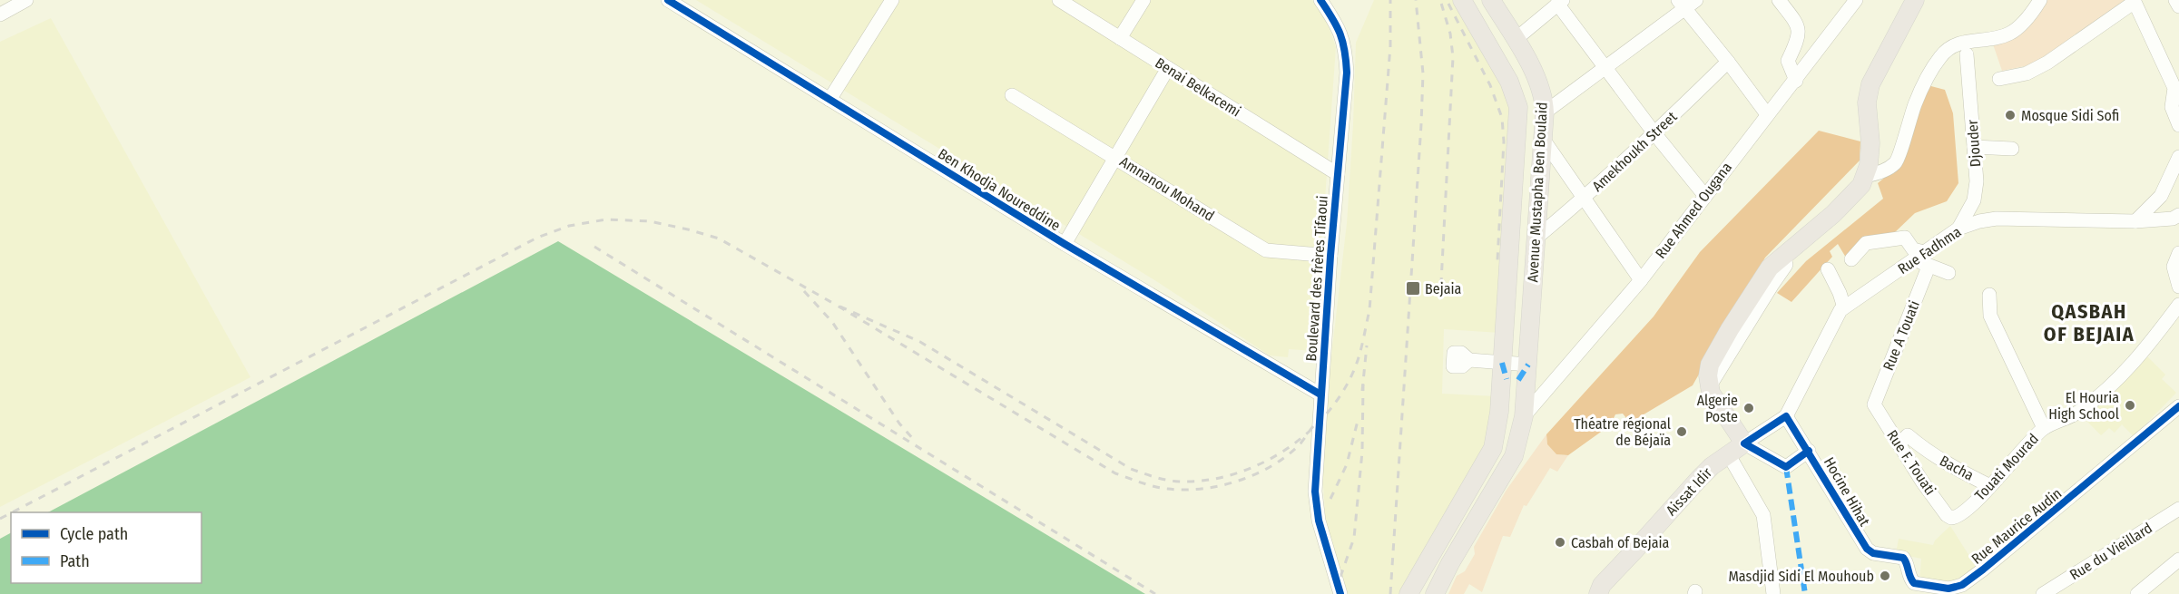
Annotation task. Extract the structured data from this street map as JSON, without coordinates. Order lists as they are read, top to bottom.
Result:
{
  "streets": {
    "main road": ["Avenue Mustapha Ben Boulaid", "Aissat Idir"],
    "street": [
      "Benai Belkacemi",
      "Djouder",
      "Amekhoukh Street",
      "Amnanou Mohand",
      "Ben Khodja Noureddine",
      "Rue Ahmed Ougana",
      "Rue Fadhma",
      "Boulevard des frères Tifaoui",
      "Rue A Touati",
      "Rue F. Touati",
      "Touati Mourad",
      "Bacha",
      "Hocine Hihat",
      "Rue Maurice Audin",
      "Rue du Vieillard"
    ]
  },
  "crossings": [
    ["Benai Belkacemi", "Boulevard des frères Tifaoui"],
    ["Djouder", "Rue Fadhma"],
    ["Amekhoukh Street", "Avenue Mustapha Ben Boulaid"],
    ["Amnanou Mohand", "Boulevard des frères Tifaoui"],
    ["Ben Khodja Noureddine", "Boulevard des frères Tifaoui"],
    ["Avenue Mustapha Ben Boulaid", "Rue Ahmed Ougana"],
    ["Rue Fadhma", "Hocine Hihat"],
    ["Rue A Touati", "Rue F. Touati"],
    ["Rue F. Touati", "Touati Mourad"],
    ["Rue F. Touati", "Bacha"],
    ["Touati Mourad", "Bacha"],
    ["Hocine Hihat", "Rue Maurice Audin"]
  ],
  "districts": ["QASBAH OF BEJAIA"],
  "places": {
    "other": [
      "Mosque Sidi Sofi",
      "El Houria High School",
      "Algerie Poste",
      "Théatre régional de Béjaïa",
      "Casbah of Bejaia",
      "Masdjid Sidi El Mouhoub"
    ],
    "transit": ["Bejaia"]
  },
  "legend": ["Cycle path", "Path"]
}
